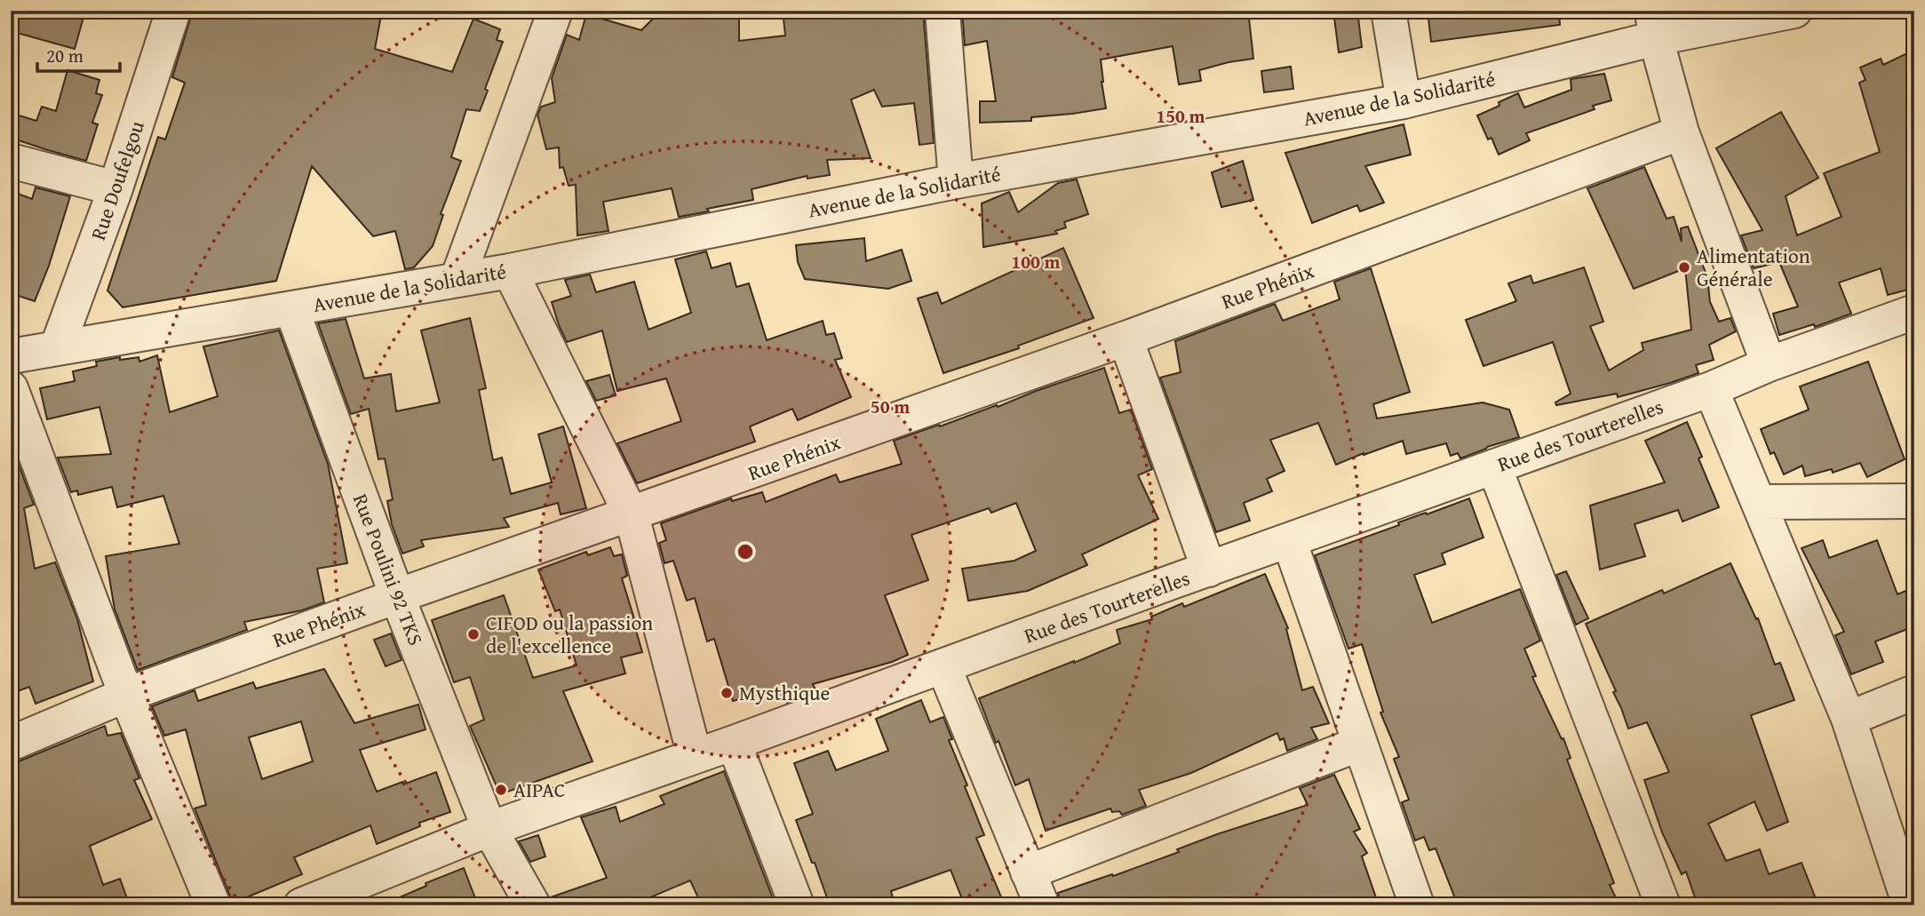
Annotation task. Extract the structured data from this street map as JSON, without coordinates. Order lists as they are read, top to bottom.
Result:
{
  "streets": {
    "street": [
      "Avenue de la Solidarité",
      "Rue Doufelgou",
      "Rue Phénix",
      "Rue des Tourterelles",
      "Rue Poulini 92 TKS"
    ]
  },
  "crossings": [
    ["Avenue de la Solidarité", "Rue Doufelgou"],
    ["Avenue de la Solidarité", "Rue Poulini 92 TKS"],
    ["Rue Phénix", "Rue Poulini 92 TKS"],
    ["Rue des Tourterelles", "Rue Poulini 92 TKS"]
  ],
  "places": [
    "Alimentation Générale",
    "CIFOD ou la passion de l'excellence",
    "Mysthique",
    "AIPAC"
  ],
  "scale_bar": "20 m",
  "rings": ["150 m", "100 m", "50 m"]
}
